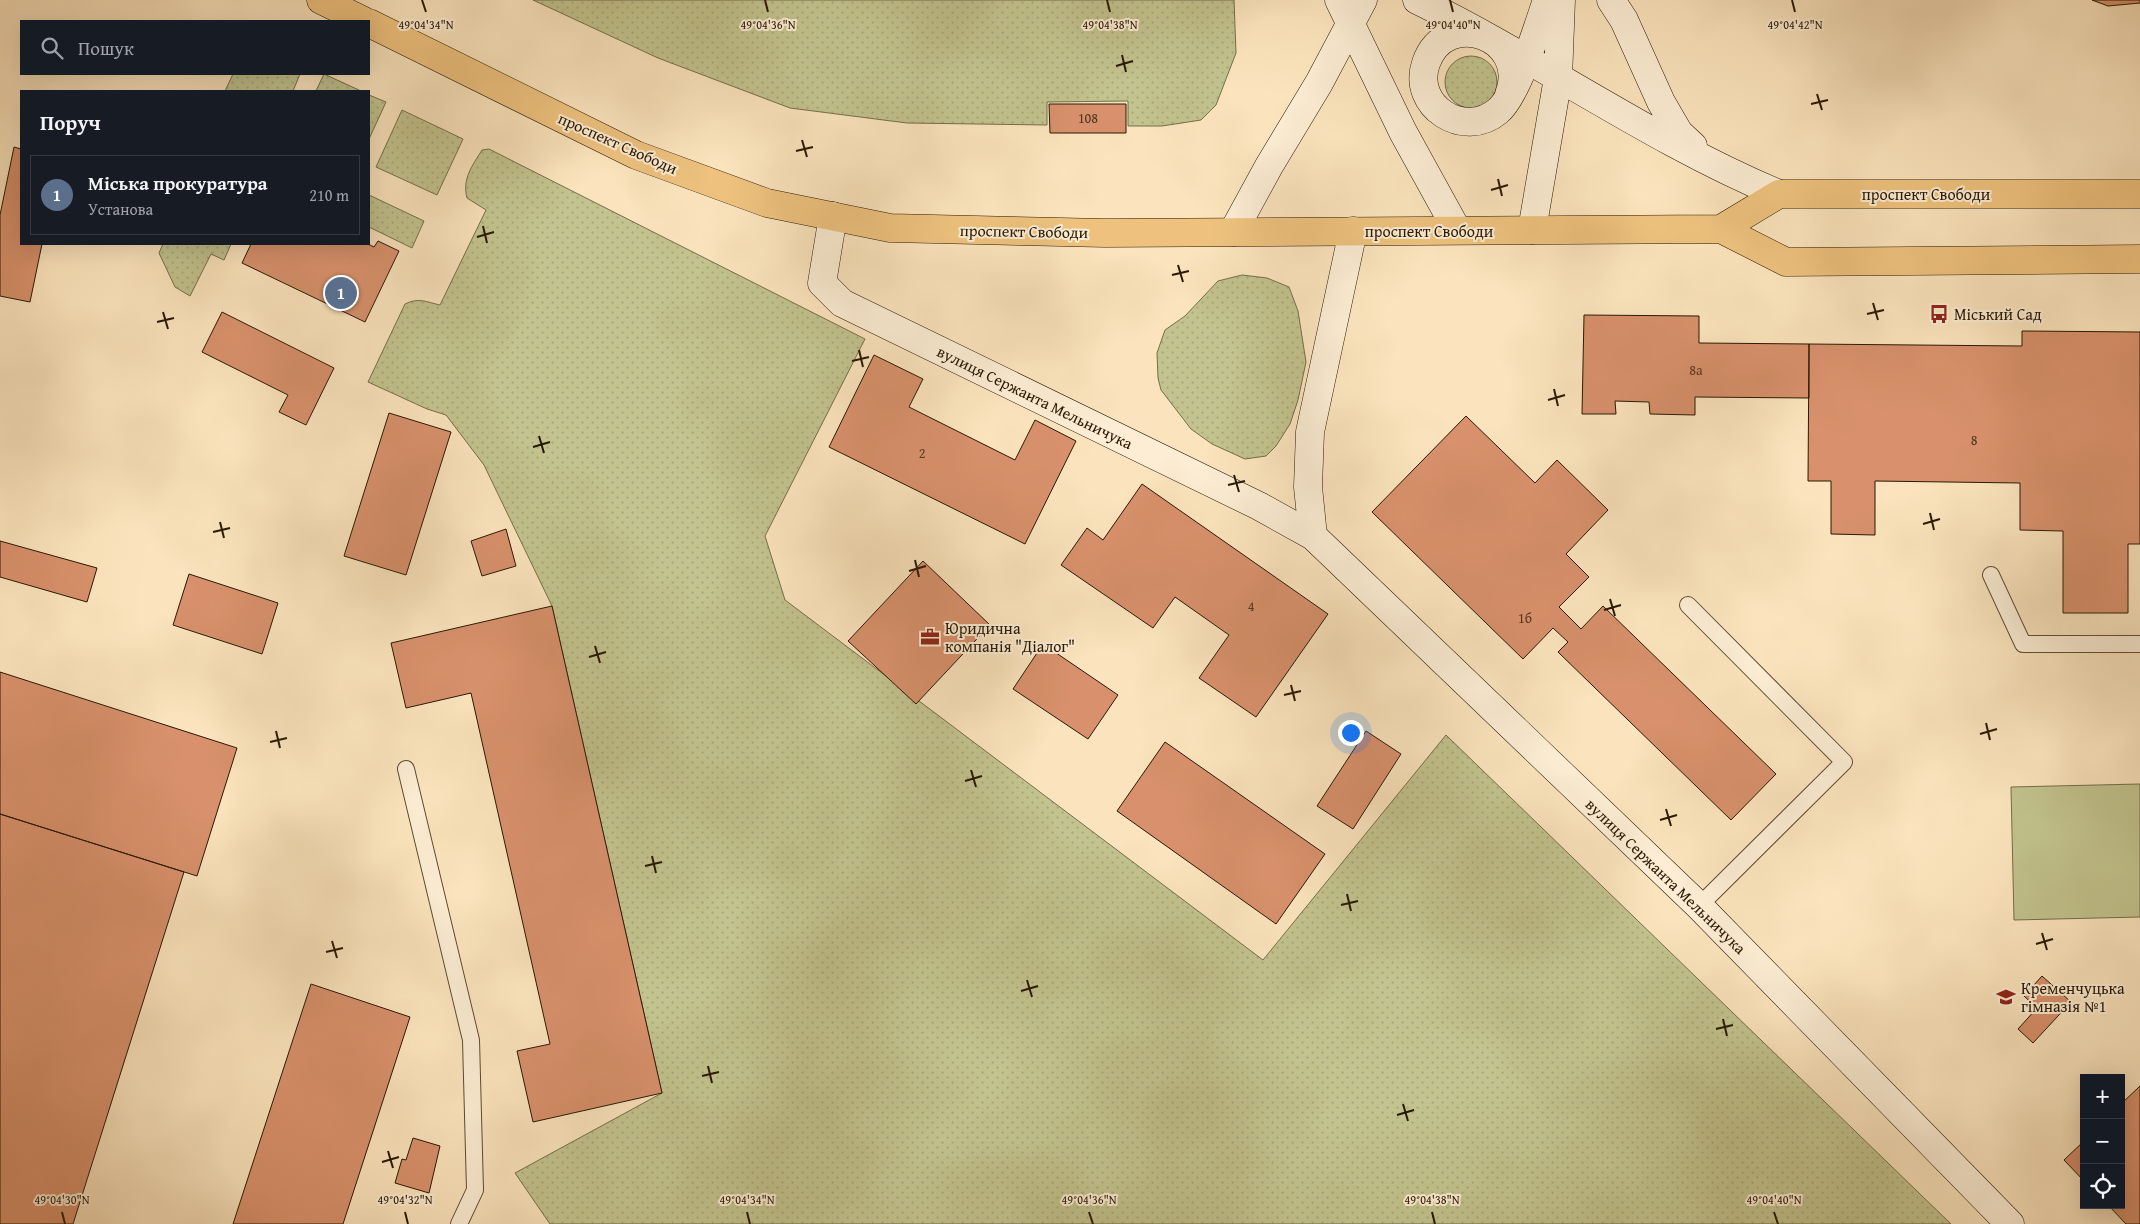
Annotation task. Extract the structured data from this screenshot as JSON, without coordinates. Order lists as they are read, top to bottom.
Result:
{
  "streets": {
    "highway": ["проспект Свободи"],
    "street": ["вулиця Сержанта Мельничука"]
  },
  "crossings": [
    ["проспект Свободи", "вулиця Сержанта Мельничука"]
  ],
  "places": {
    "bus stop": ["Міський Сад"],
    "office": ["Юридична компанія \"Діалог\""],
    "school or university": ["Кременчуцька гімназія №1"]
  },
  "house_numbers": [
    "108",
    "8а",
    "8",
    "2",
    "4",
    "1б"
  ],
  "page": {
    "search": "Пошук",
    "heading": "Поруч",
    "list": [
      {
        "mark": "1",
        "name": "Міська прокуратура",
        "note": "Установа",
        "value": "210 m"
      }
    ],
    "pins": "1",
    "map_buttons": ["+", "−"]
  },
  "coordinates": [
    "49°04'34\"N",
    "49°04'36\"N",
    "49°04'38\"N",
    "49°04'40\"N",
    "49°04'42\"N",
    "49°04'30\"N",
    "49°04'32\"N"
  ]
}
